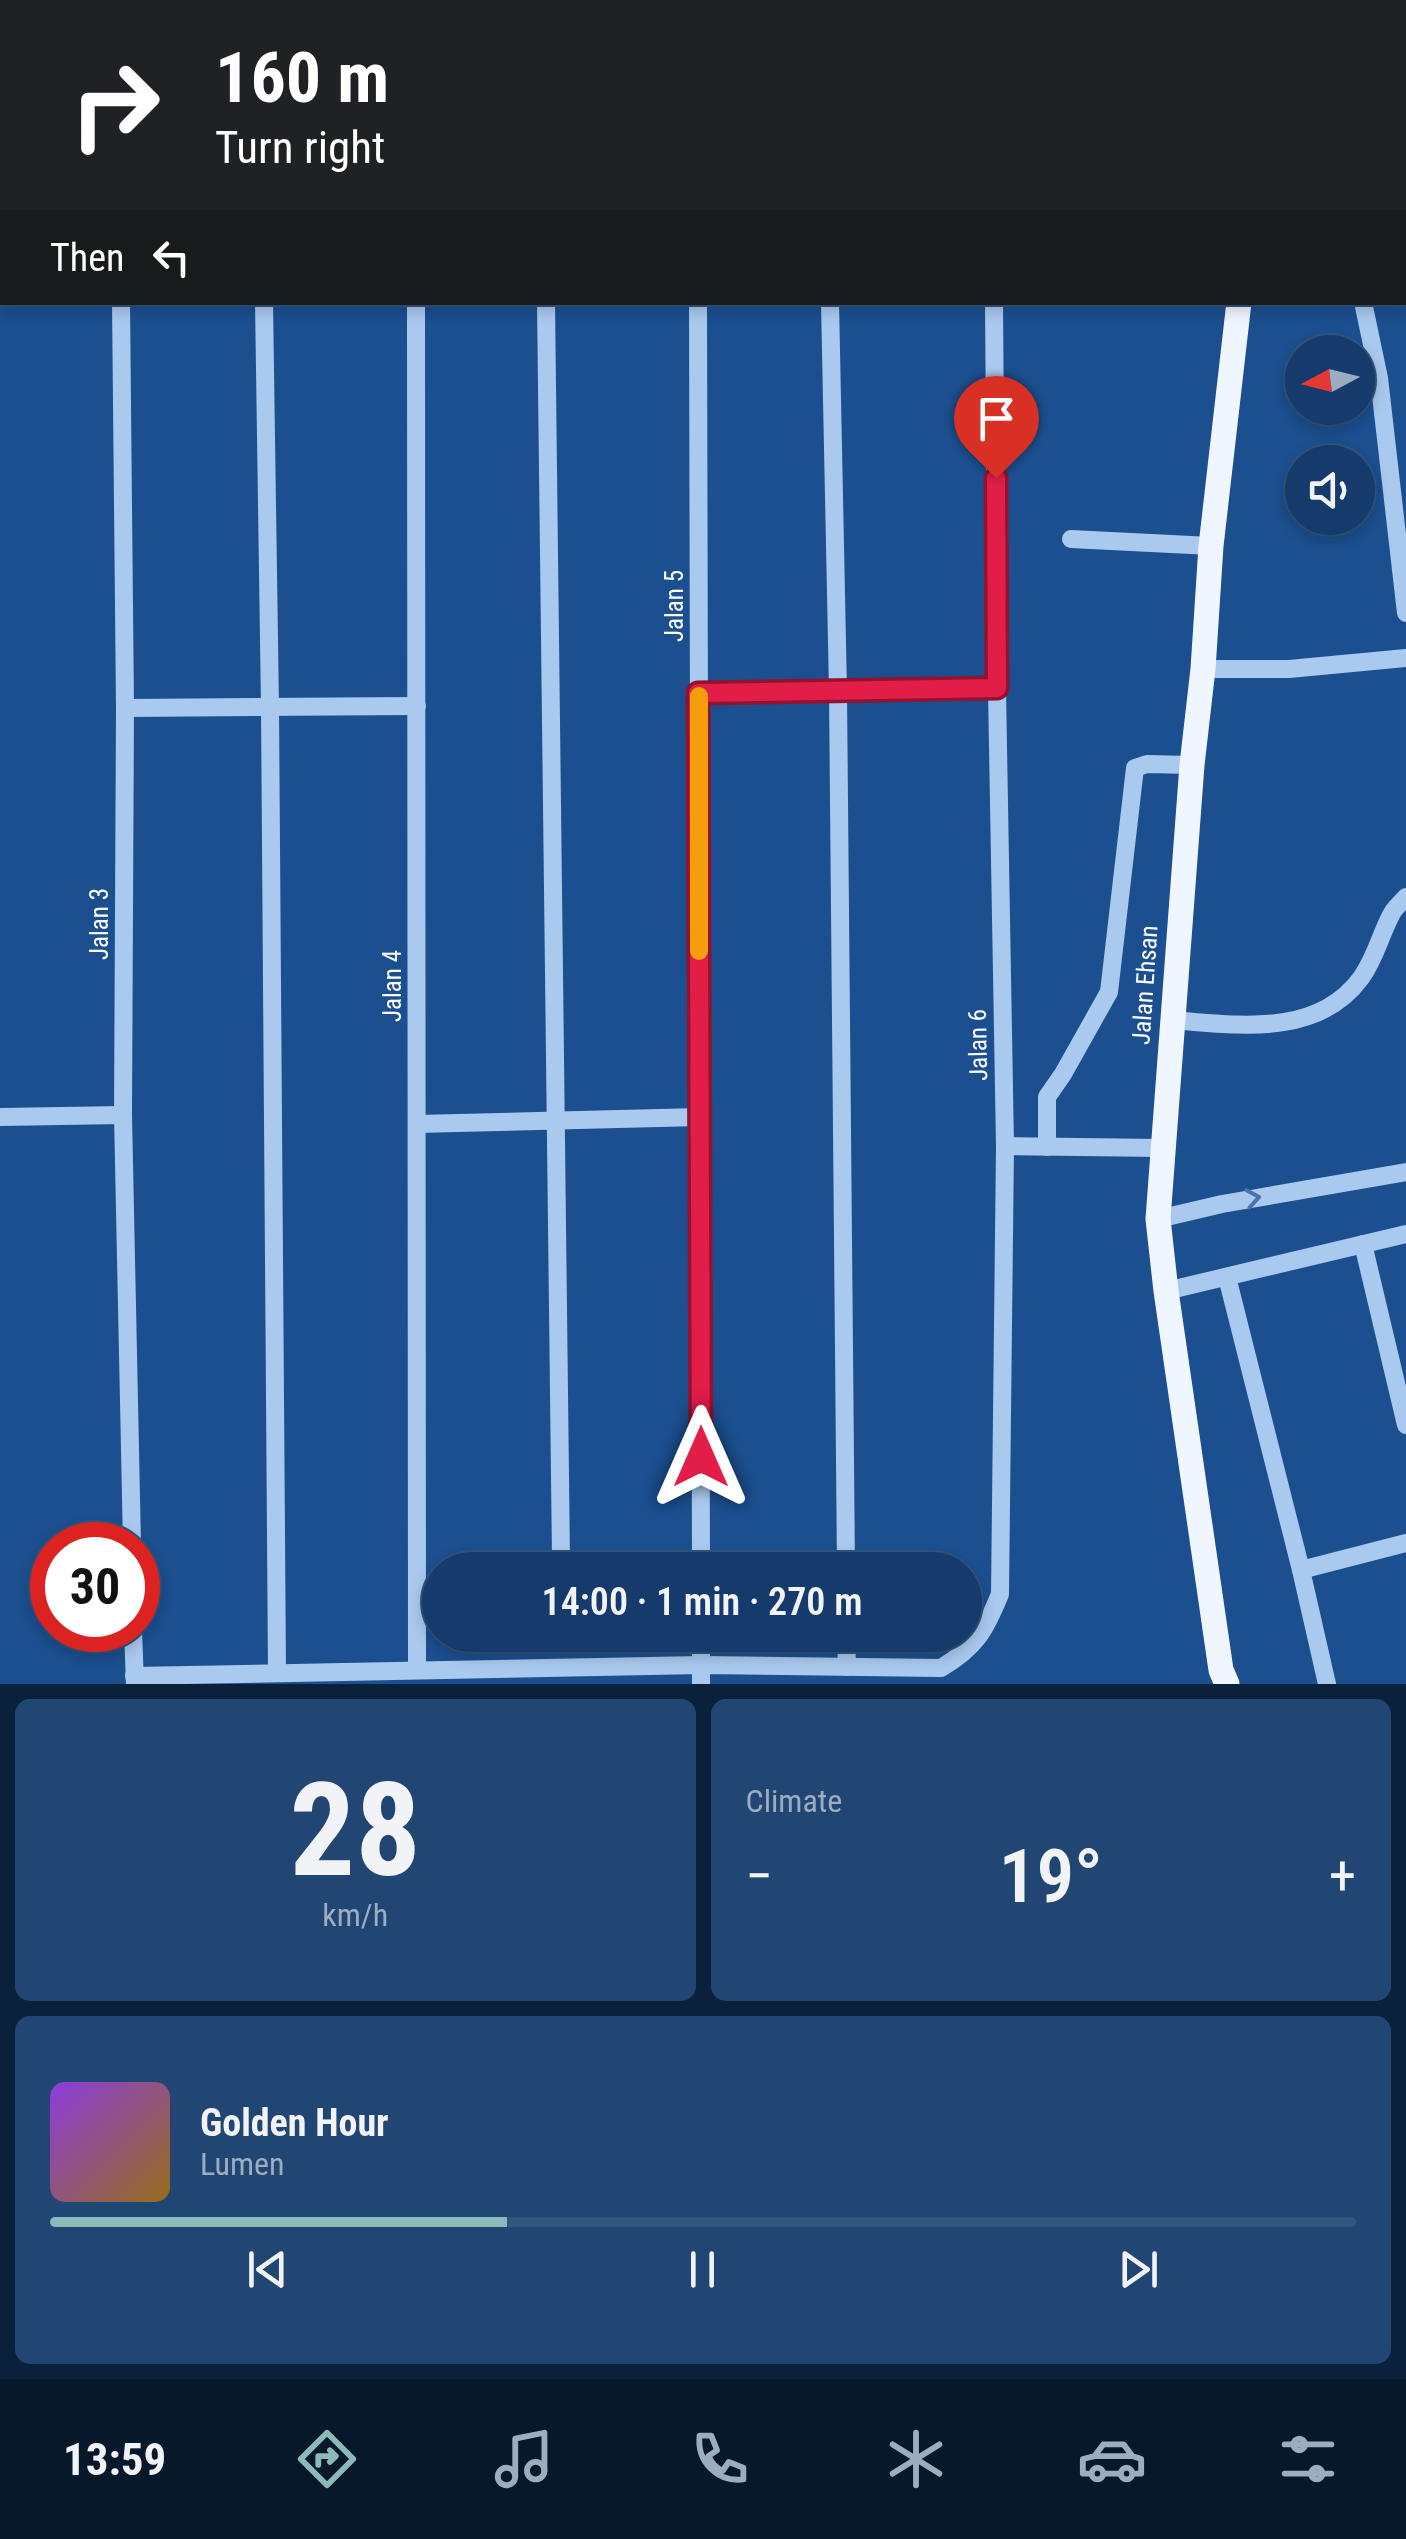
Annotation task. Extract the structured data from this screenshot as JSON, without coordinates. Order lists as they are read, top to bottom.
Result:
{
  "streets": {
    "main road": ["Jalan Ehsan"],
    "street": [
      "Jalan 5",
      "Jalan 3",
      "Jalan 4",
      "Jalan 6"
    ]
  },
  "crossings": [
    ["Jalan 4", "Jalan 6"]
  ],
  "north": "left",
  "page": {
    "turn": ["160 m", "Turn right"],
    "then": "Then",
    "limit": "30",
    "trip": "14:00 · 1 min · 270 m",
    "tile": [
      ["28", "km/h"],
      "Climate"
    ],
    "heat": ["−", "19°", "+"],
    "song": ["Golden Hour", "Lumen"],
    "tabs": "13:59"
  }
}
